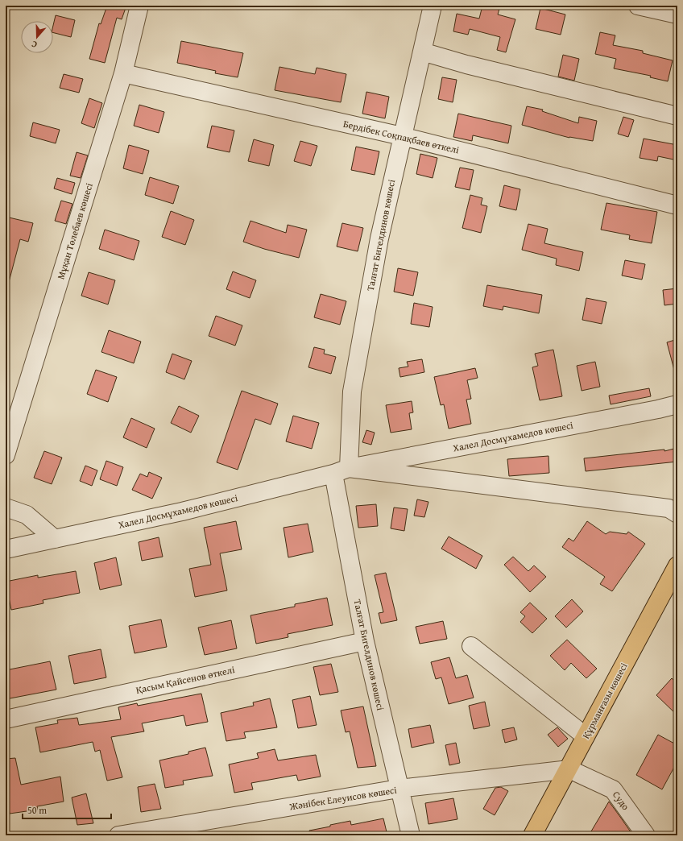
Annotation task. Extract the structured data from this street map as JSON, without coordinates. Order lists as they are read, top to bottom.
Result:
{
  "streets": {
    "main road": ["Құрманғазы көшесі"],
    "street": [
      "Бердібек Соқпақбаев өткелі",
      "Мұқан Төлебаев көшесі",
      "Талғат Бигелдинов көшесі",
      "Халел Досмұхамедов көшесі",
      "Қасым Қайсенов өткелі",
      "Жәнібек Елеуисов көшесі",
      "Судо"
    ]
  },
  "crossings": [
    ["Бердібек Соқпақбаев өткелі", "Мұқан Төлебаев көшесі"],
    ["Бердібек Соқпақбаев өткелі", "Талғат Бигелдинов көшесі"],
    ["Талғат Бигелдинов көшесі", "Халел Досмұхамедов көшесі"],
    ["Талғат Бигелдинов көшесі", "Қасым Қайсенов өткелі"],
    ["Талғат Бигелдинов көшесі", "Жәнібек Елеуисов көшесі"],
    ["Құрманғазы көшесі", "Жәнібек Елеуисов көшесі"],
    ["Құрманғазы көшесі", "Судо"],
    ["Жәнібек Елеуисов көшесі", "Судо"]
  ],
  "scale_bar": "50 m",
  "north": "bottom"
}
